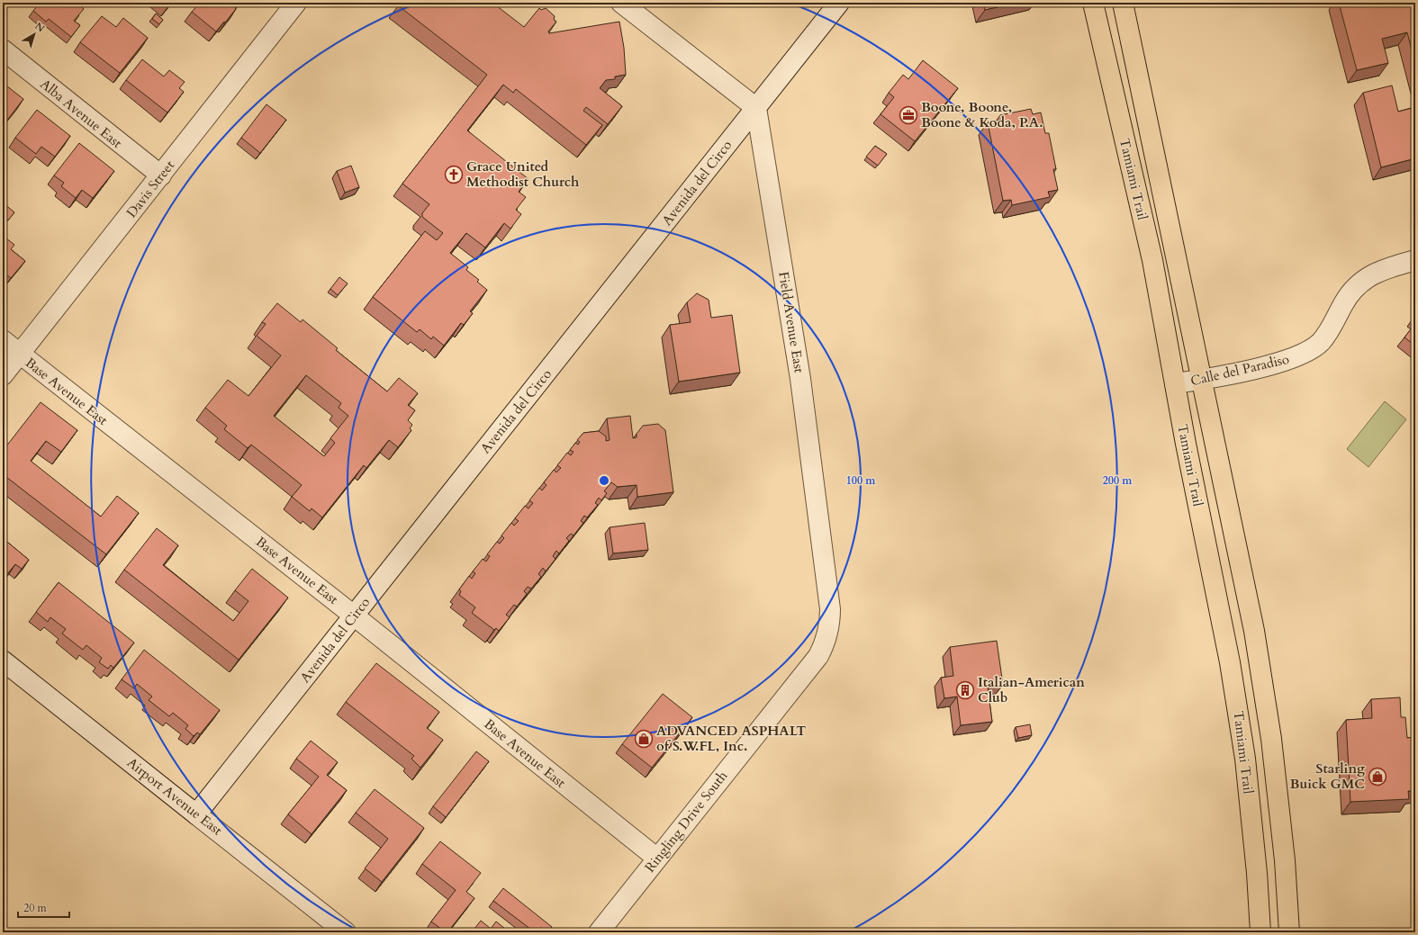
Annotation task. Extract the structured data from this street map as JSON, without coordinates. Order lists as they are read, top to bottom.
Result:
{
  "streets": {
    "main road": ["Tamiami Trail"],
    "street": [
      "Alba Avenue East",
      "Avenida del Circo",
      "Davis Street",
      "Field Avenue East",
      "Calle del Paradiso",
      "Base Avenue East",
      "Airport Avenue East",
      "Ringling Drive South"
    ]
  },
  "crossings": [
    ["Alba Avenue East", "Davis Street"],
    ["Tamiami Trail", "Calle del Paradiso"],
    ["Avenida del Circo", "Field Avenue East"],
    ["Avenida del Circo", "Base Avenue East"],
    ["Avenida del Circo", "Airport Avenue East"],
    ["Davis Street", "Base Avenue East"],
    ["Field Avenue East", "Ringling Drive South"],
    ["Base Avenue East", "Ringling Drive South"]
  ],
  "places": {
    "office": ["Boone, Boone, Boone & Koda, P.A."],
    "church": ["Grace United Methodist Church"],
    "building": ["Italian-American Club"],
    "shop": ["ADVANCED ASPHALT of S.W.FL, Inc.", "Starling Buick GMC"]
  },
  "scale_bar": "20 m",
  "north": "top right",
  "rings": ["100 m", "200 m"]
}
